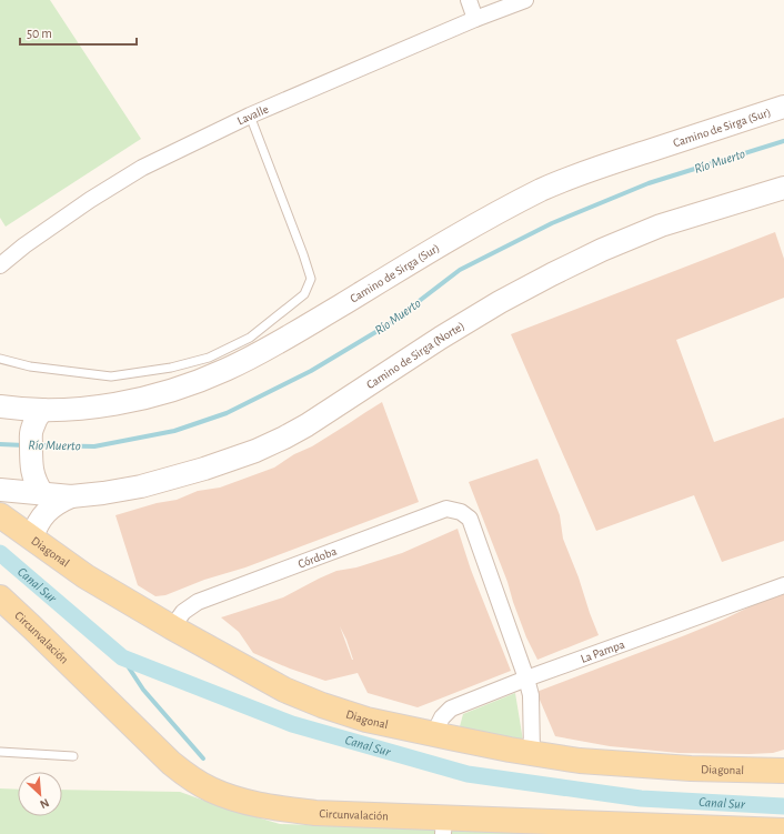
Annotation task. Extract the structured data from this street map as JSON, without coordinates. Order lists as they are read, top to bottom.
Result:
{
  "streets": {
    "main road": [
      "Camino de Sirga (Sur)",
      "Camino de Sirga (Norte)",
      "Diagonal",
      "Circunvalación"
    ],
    "street": ["Lavalle", "Córdoba", "La Pampa"]
  },
  "crossings": [
    ["Diagonal", "Córdoba"],
    ["Diagonal", "La Pampa"],
    ["Córdoba", "La Pampa"]
  ],
  "water": ["Río Muerto", "Canal Sur"],
  "scale_bar": "50 m",
  "north": "bottom right"
}
